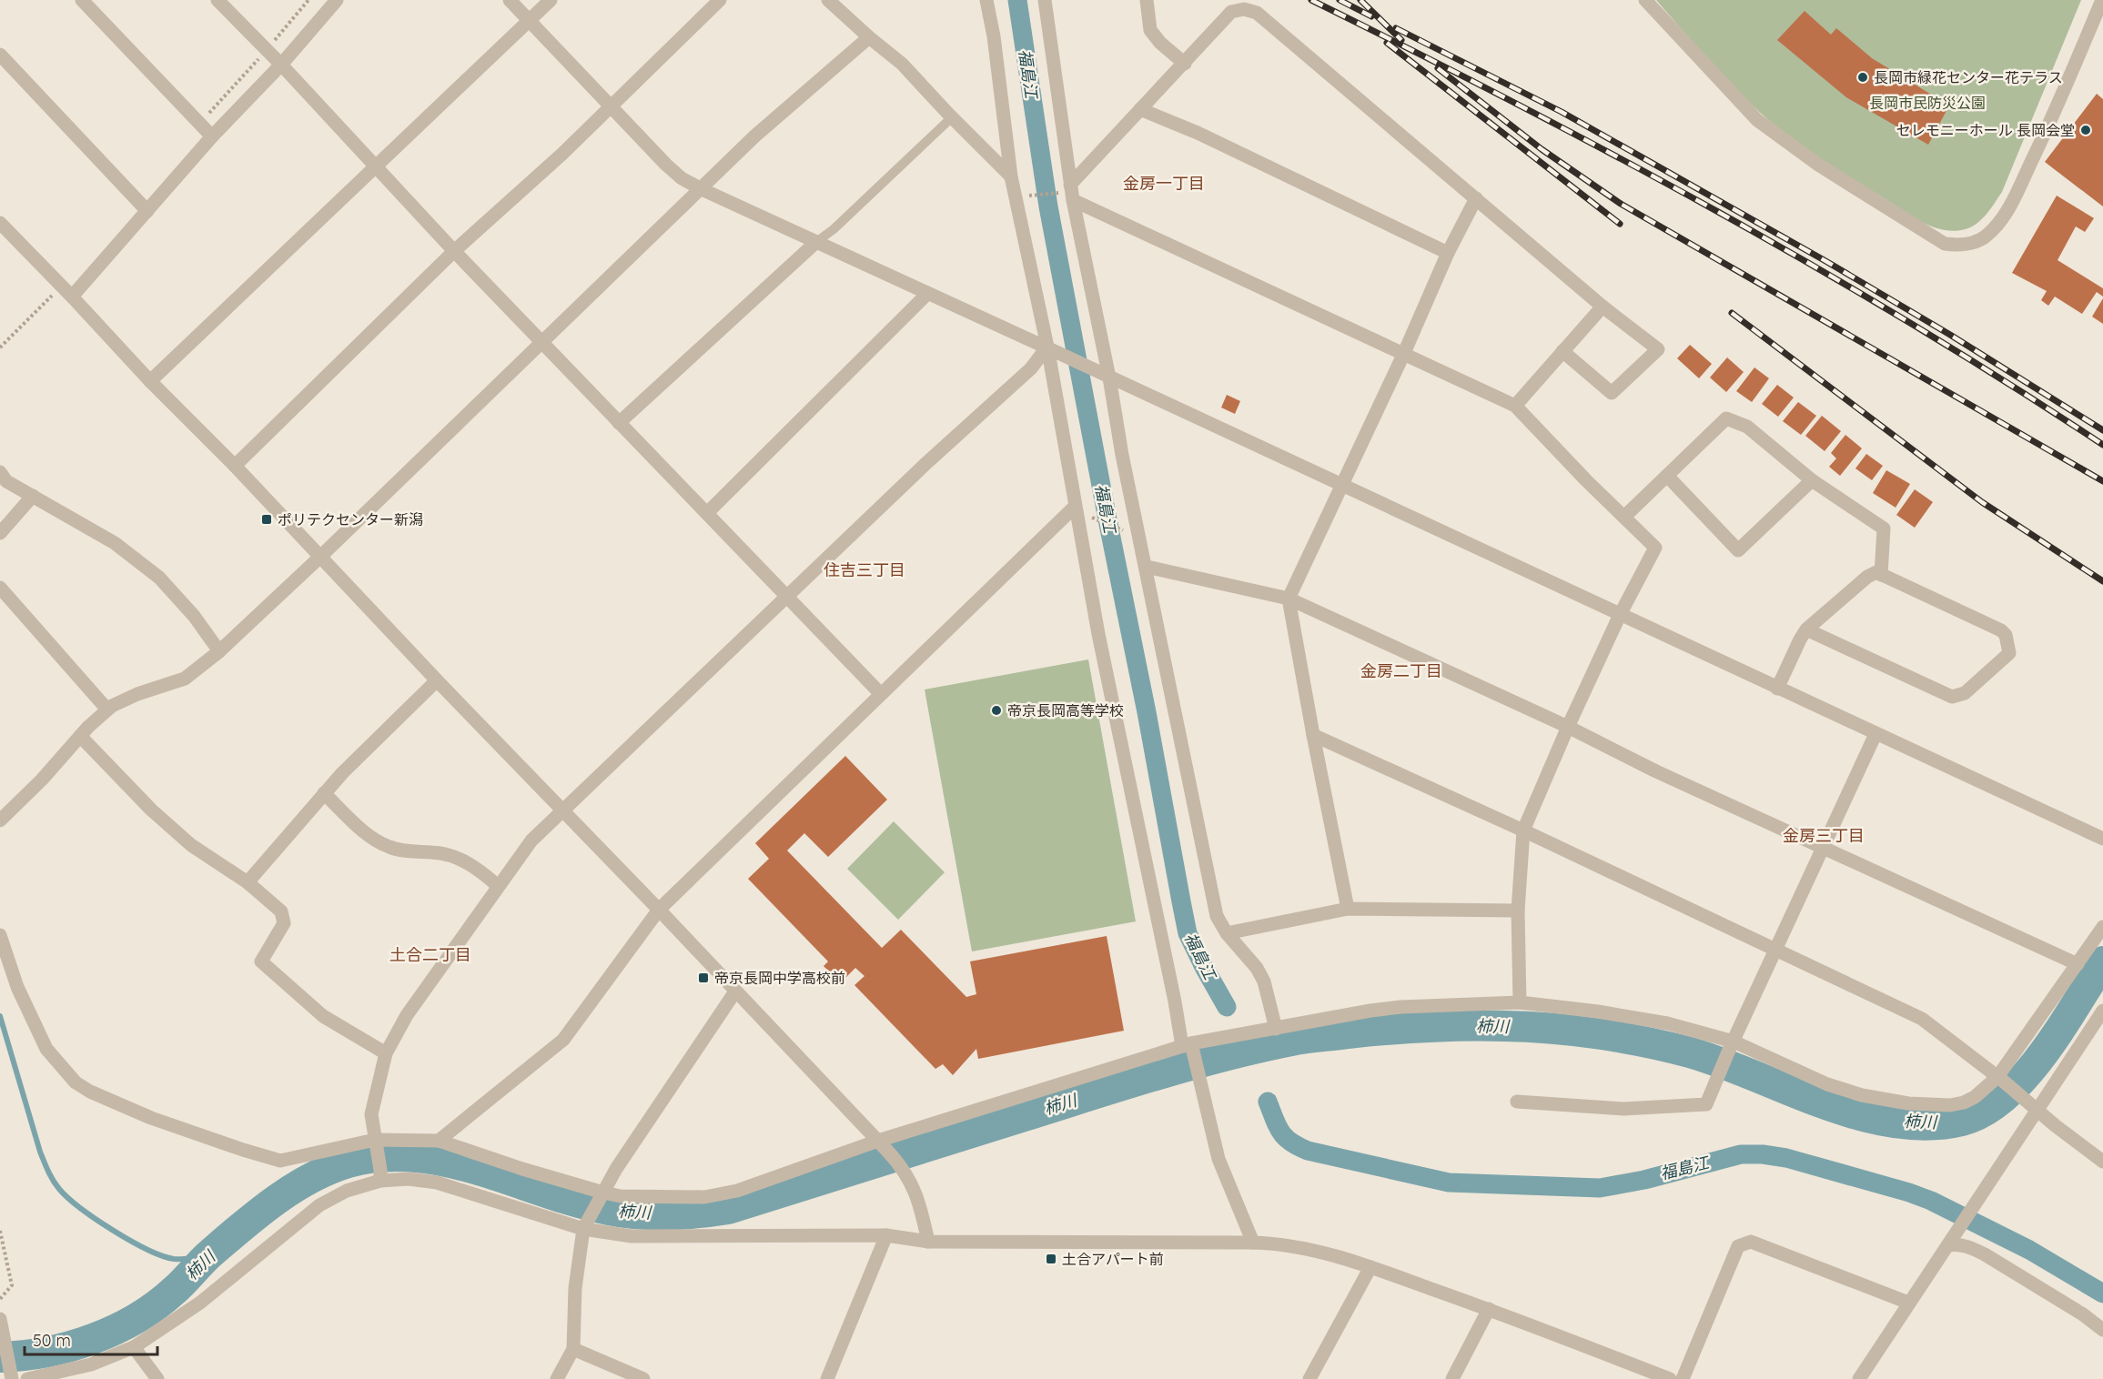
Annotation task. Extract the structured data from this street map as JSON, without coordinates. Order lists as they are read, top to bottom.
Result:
{
  "districts": [
    "金房一丁目",
    "住吉三丁目",
    "金房二丁目",
    "金房三丁目",
    "土合二丁目"
  ],
  "water": ["福島江", "柿川"],
  "parks": ["長岡市民防災公園"],
  "places": {
    "other": ["長岡市緑花センター花テラス", "セレモニーホール 長岡会堂", "帝京長岡高等学校"],
    "transit": ["ポリテクセンター新潟", "帝京長岡中学高校前", "土合アパート前"]
  },
  "scale_bar": "50 m"
}
